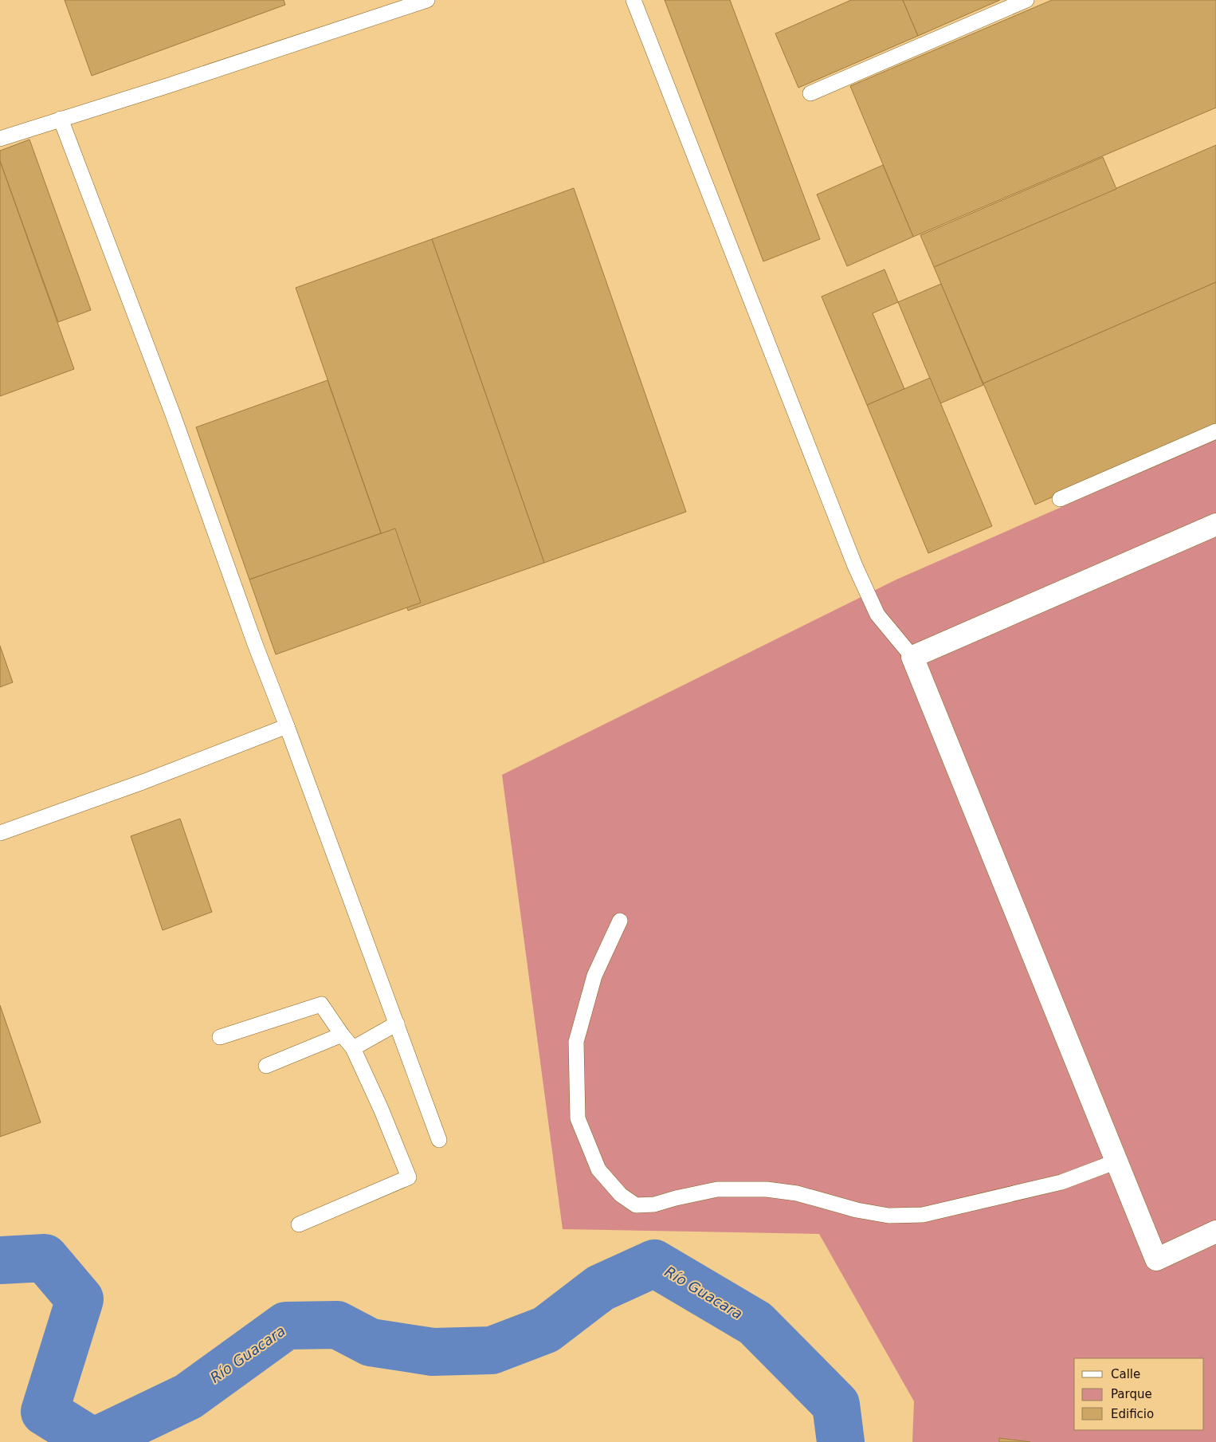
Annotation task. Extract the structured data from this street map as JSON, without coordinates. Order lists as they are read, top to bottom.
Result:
{
  "water": ["Río Guacara"],
  "legend": ["Calle", "Parque", "Edificio"]
}
